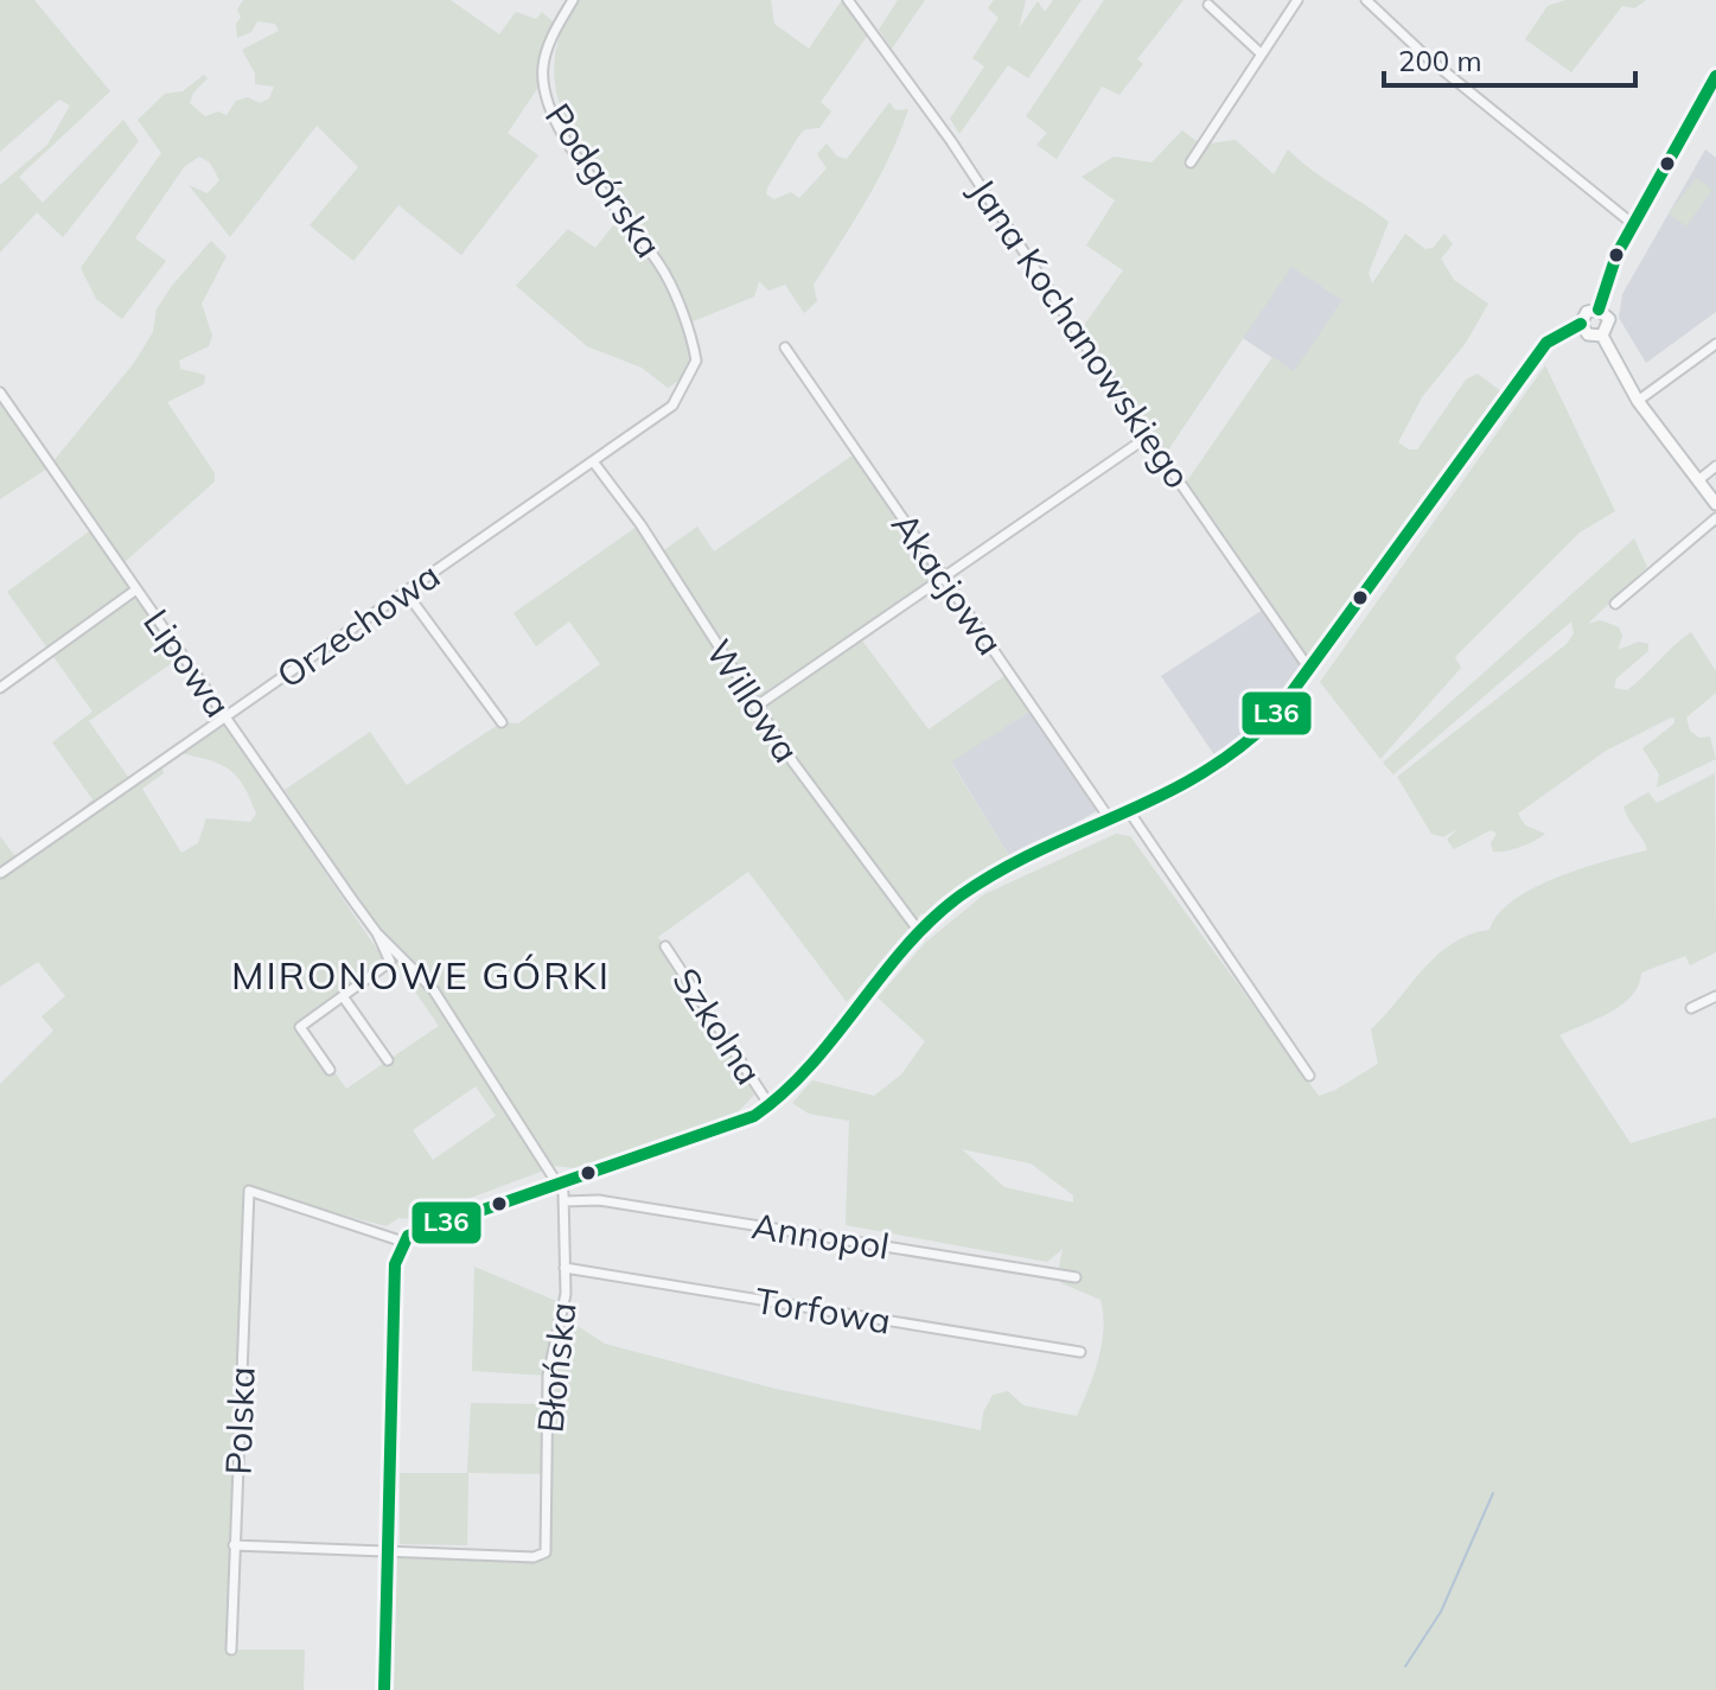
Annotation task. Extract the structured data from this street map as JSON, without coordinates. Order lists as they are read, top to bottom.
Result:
{
  "streets": {
    "street": [
      "Podgórska",
      "Jana Kochanowskiego",
      "Akacjowa",
      "Orzechowa",
      "Lipowa",
      "Willowa",
      "Szkolna",
      "Annopol",
      "Torfowa",
      "Błońska",
      "Polska"
    ]
  },
  "crossings": [
    ["Podgórska", "Orzechowa"],
    ["Orzechowa", "Lipowa"],
    ["Orzechowa", "Willowa"],
    ["Lipowa", "Błońska"],
    ["Annopol", "Błońska"],
    ["Torfowa", "Błońska"]
  ],
  "districts": ["MIRONOWE GÓRKI"],
  "lines": ["transit line L36"],
  "scale_bar": "200 m"
}
